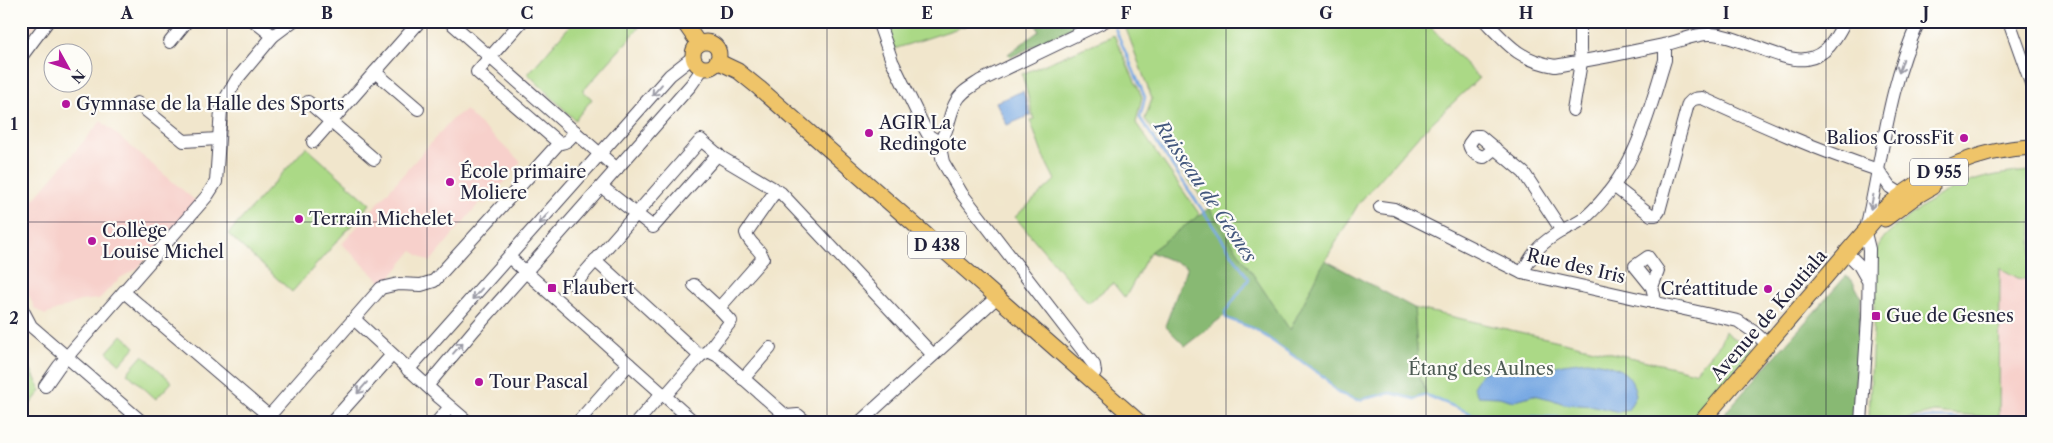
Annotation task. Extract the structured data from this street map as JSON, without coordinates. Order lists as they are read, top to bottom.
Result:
{
  "streets": {
    "main road": ["D 955", "D 438", "Avenue de Koutiala"],
    "street": ["Rue des Iris"]
  },
  "crossings": [
    ["Rue des Iris", "Avenue de Koutiala"]
  ],
  "water": ["Ruisseau de Gesnes"],
  "parks": ["Étang des Aulnes"],
  "places": {
    "other": [
      "Gymnase de la Halle des Sports",
      "AGIR La Redingote",
      "Balios CrossFit",
      "École primaire Moliere",
      "Terrain Michelet",
      "Collège Louise Michel",
      "Créattitude",
      "Tour Pascal"
    ],
    "transit": ["Flaubert", "Gue de Gesnes"]
  },
  "north": "bottom right",
  "grid": {
    "columns": [
      "A",
      "B",
      "C",
      "D",
      "E",
      "F",
      "G",
      "H",
      "I",
      "J"
    ],
    "rows": ["1", "2"]
  }
}
